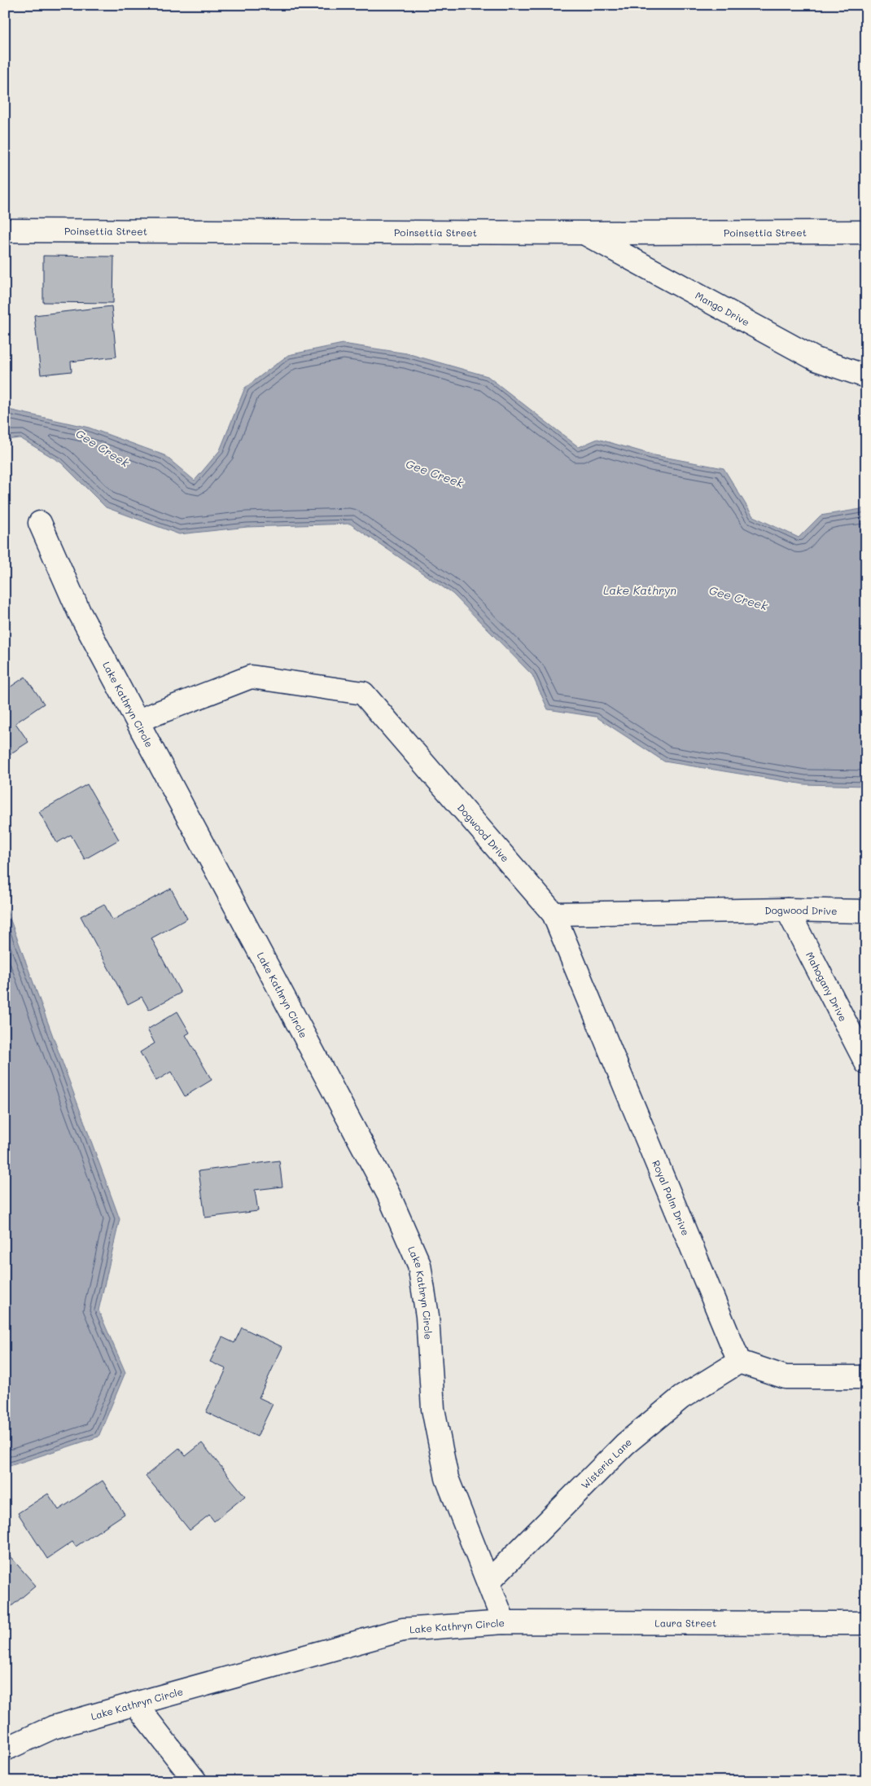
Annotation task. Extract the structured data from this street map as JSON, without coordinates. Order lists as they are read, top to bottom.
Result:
{
  "streets": {
    "street": [
      "Poinsettia Street",
      "Mango Drive",
      "Lake Kathryn Circle",
      "Dogwood Drive",
      "Mahogany Drive",
      "Royal Palm Drive",
      "Wisteria Lane",
      "Laura Street"
    ]
  },
  "crossings": [
    ["Poinsettia Street", "Mango Drive"],
    ["Lake Kathryn Circle", "Dogwood Drive"],
    ["Lake Kathryn Circle", "Wisteria Lane"],
    ["Lake Kathryn Circle", "Laura Street"],
    ["Dogwood Drive", "Mahogany Drive"],
    ["Dogwood Drive", "Royal Palm Drive"],
    ["Royal Palm Drive", "Wisteria Lane"]
  ],
  "water": ["Gee Creek", "Lake Kathryn"]
}
